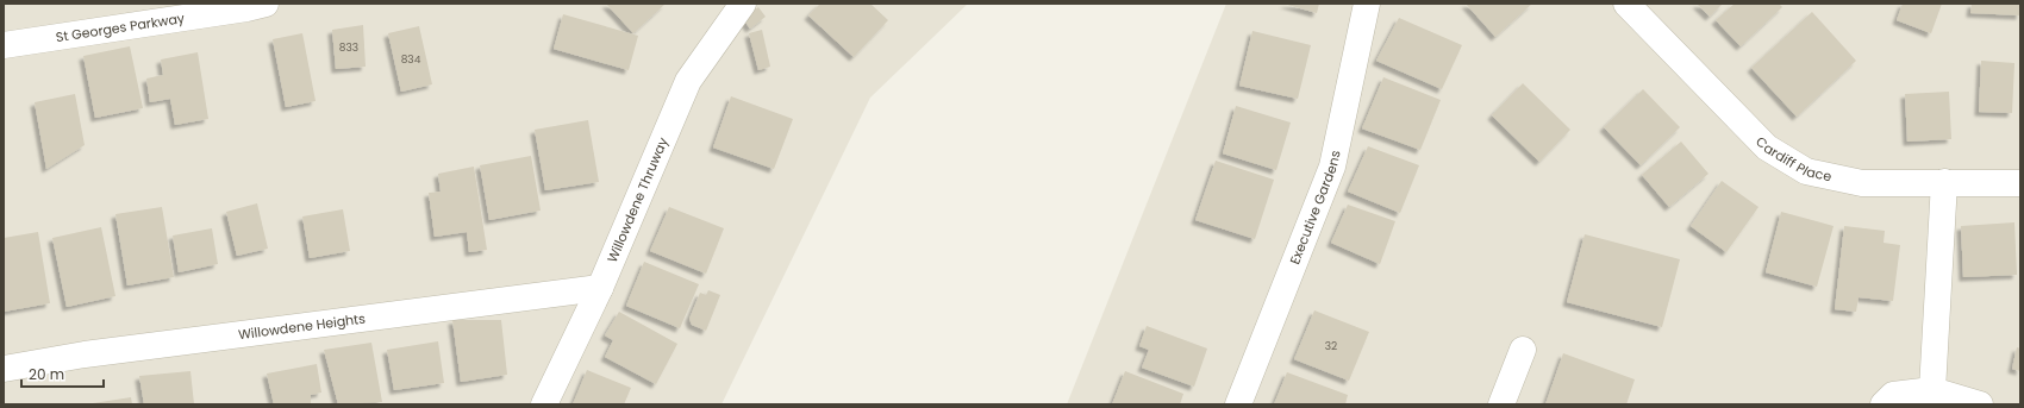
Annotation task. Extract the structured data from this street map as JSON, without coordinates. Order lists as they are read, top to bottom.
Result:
{
  "streets": {
    "street": [
      "St Georges Parkway",
      "Cardiff Place",
      "Willowdene Thruway",
      "Executive Gardens",
      "Willowdene Heights"
    ]
  },
  "crossings": [
    ["Willowdene Thruway", "Willowdene Heights"]
  ],
  "house_numbers": ["833", "834", "32"],
  "scale_bar": "20 m"
}
